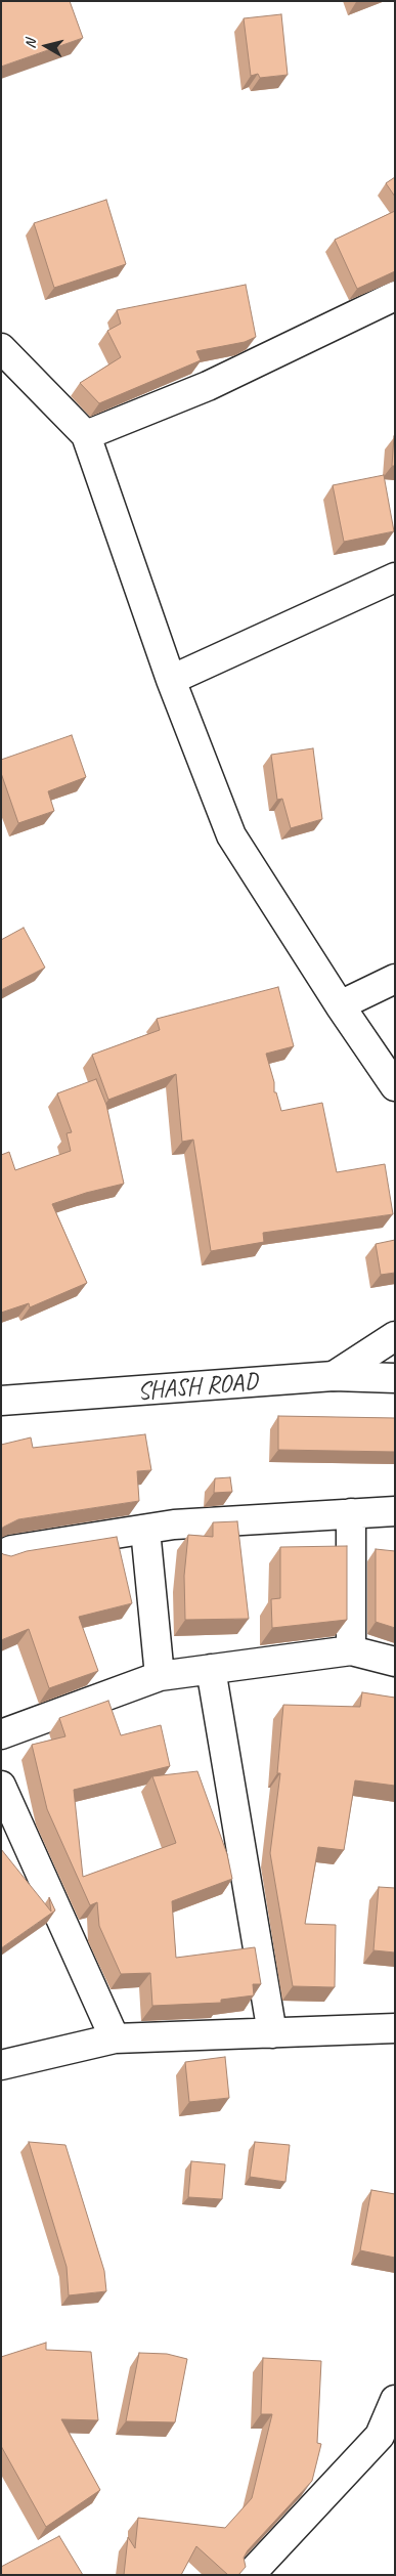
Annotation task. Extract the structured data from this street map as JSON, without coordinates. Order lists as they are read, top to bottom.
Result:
{
  "streets": {
    "street": ["SHASH ROAD"]
  },
  "north": "left"
}
